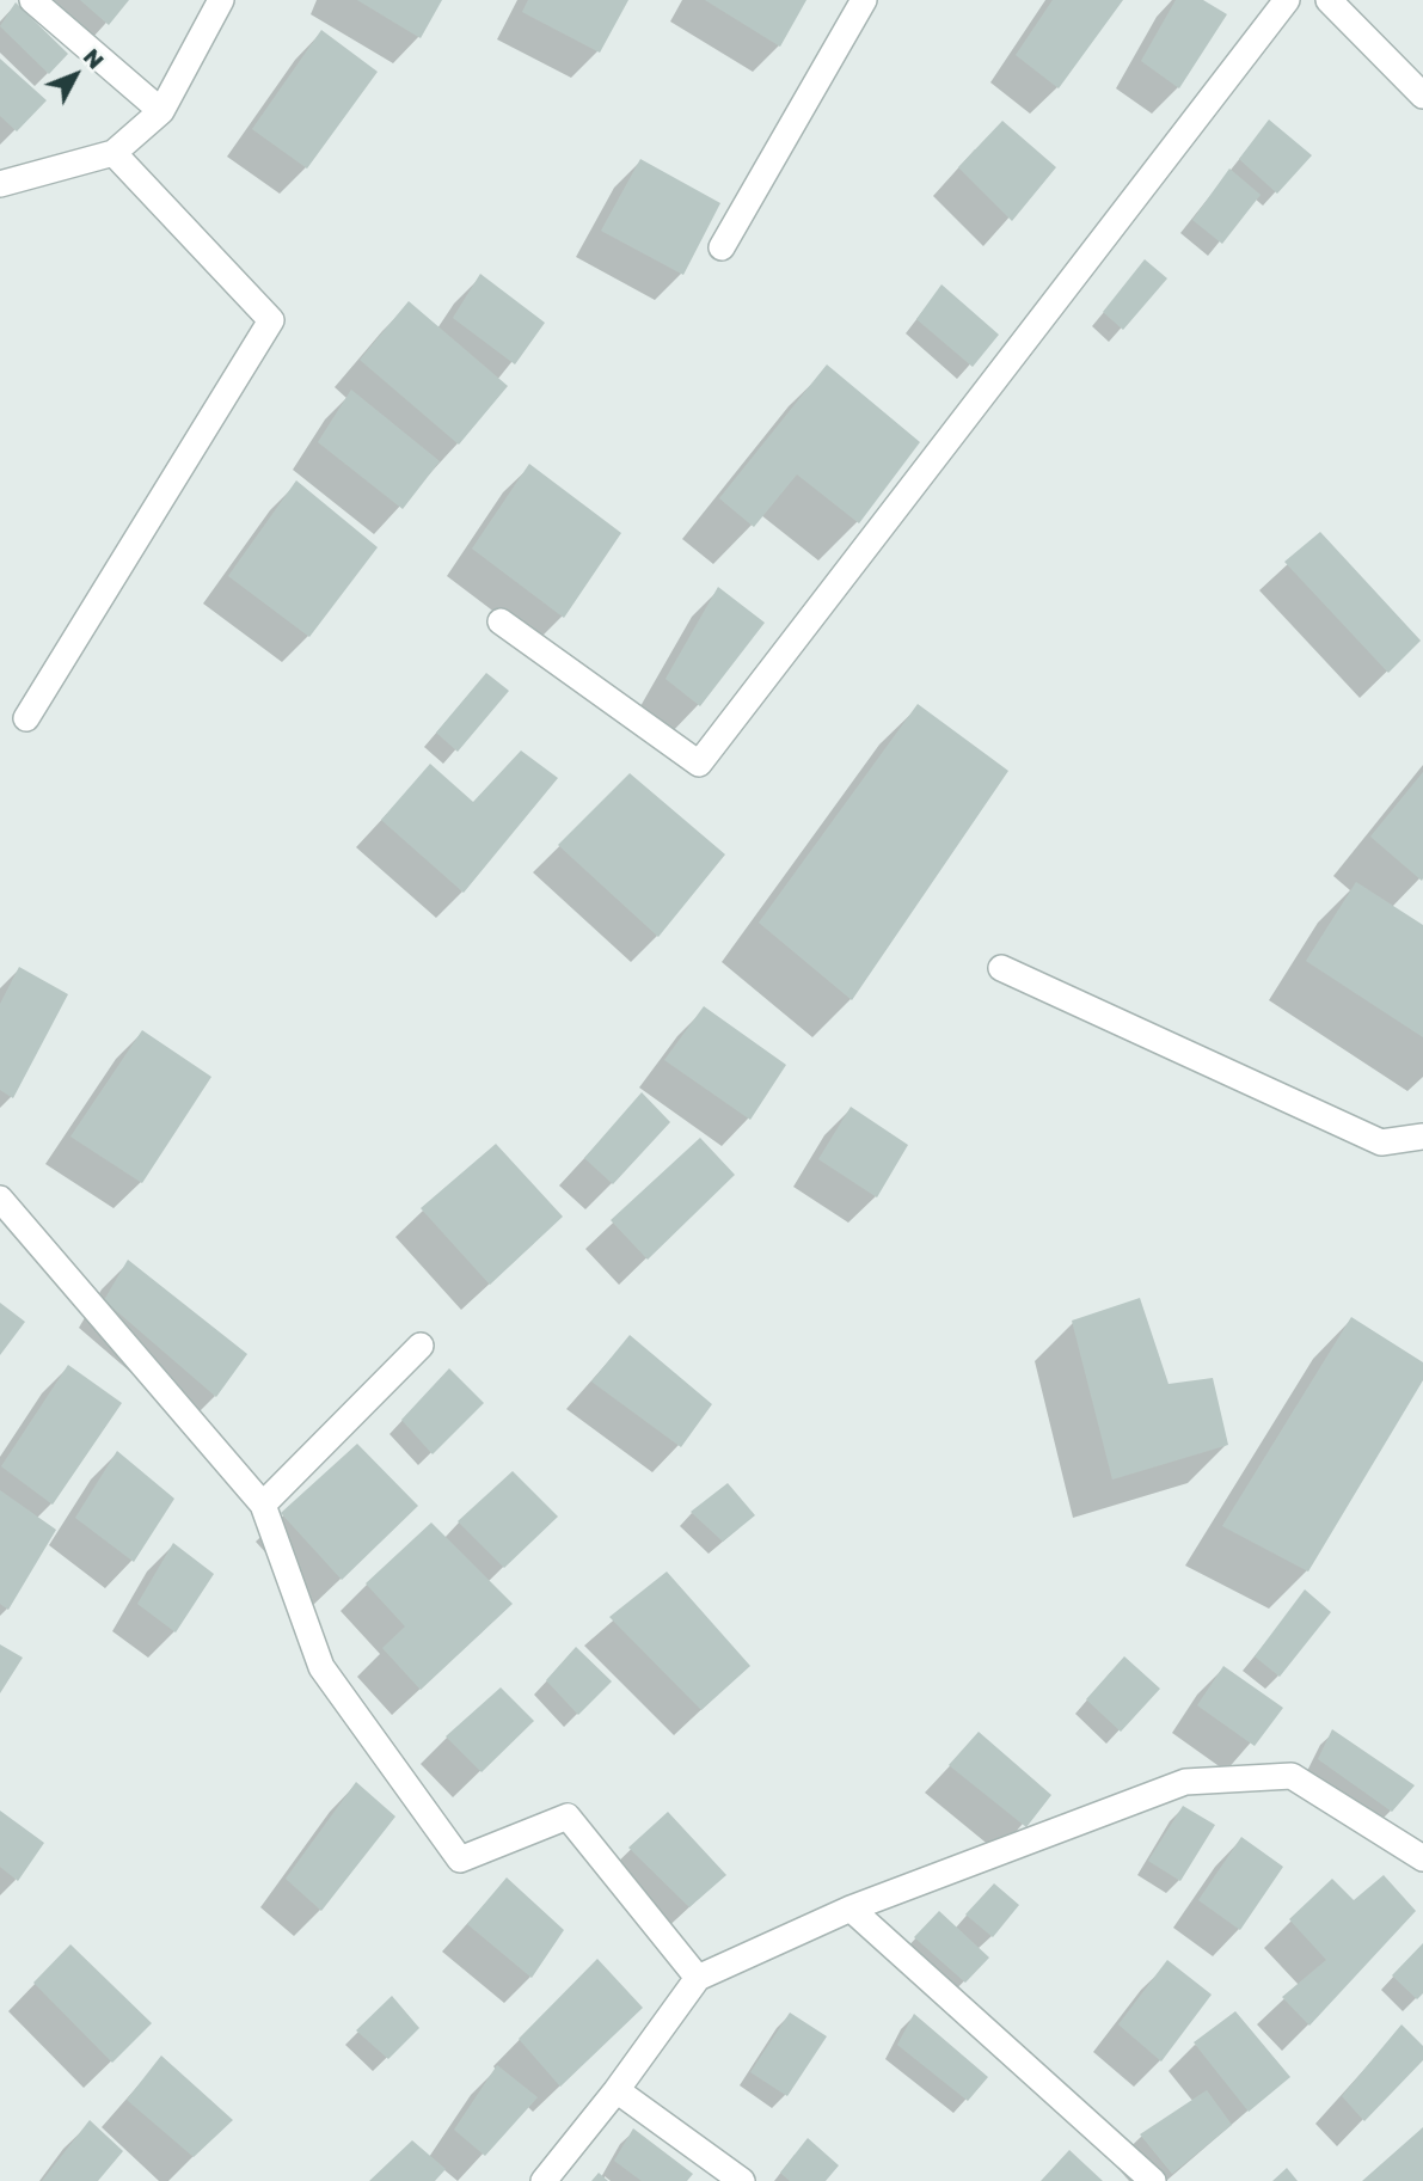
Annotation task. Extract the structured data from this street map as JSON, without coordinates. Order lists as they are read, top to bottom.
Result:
{
  "north": "top right"
}
